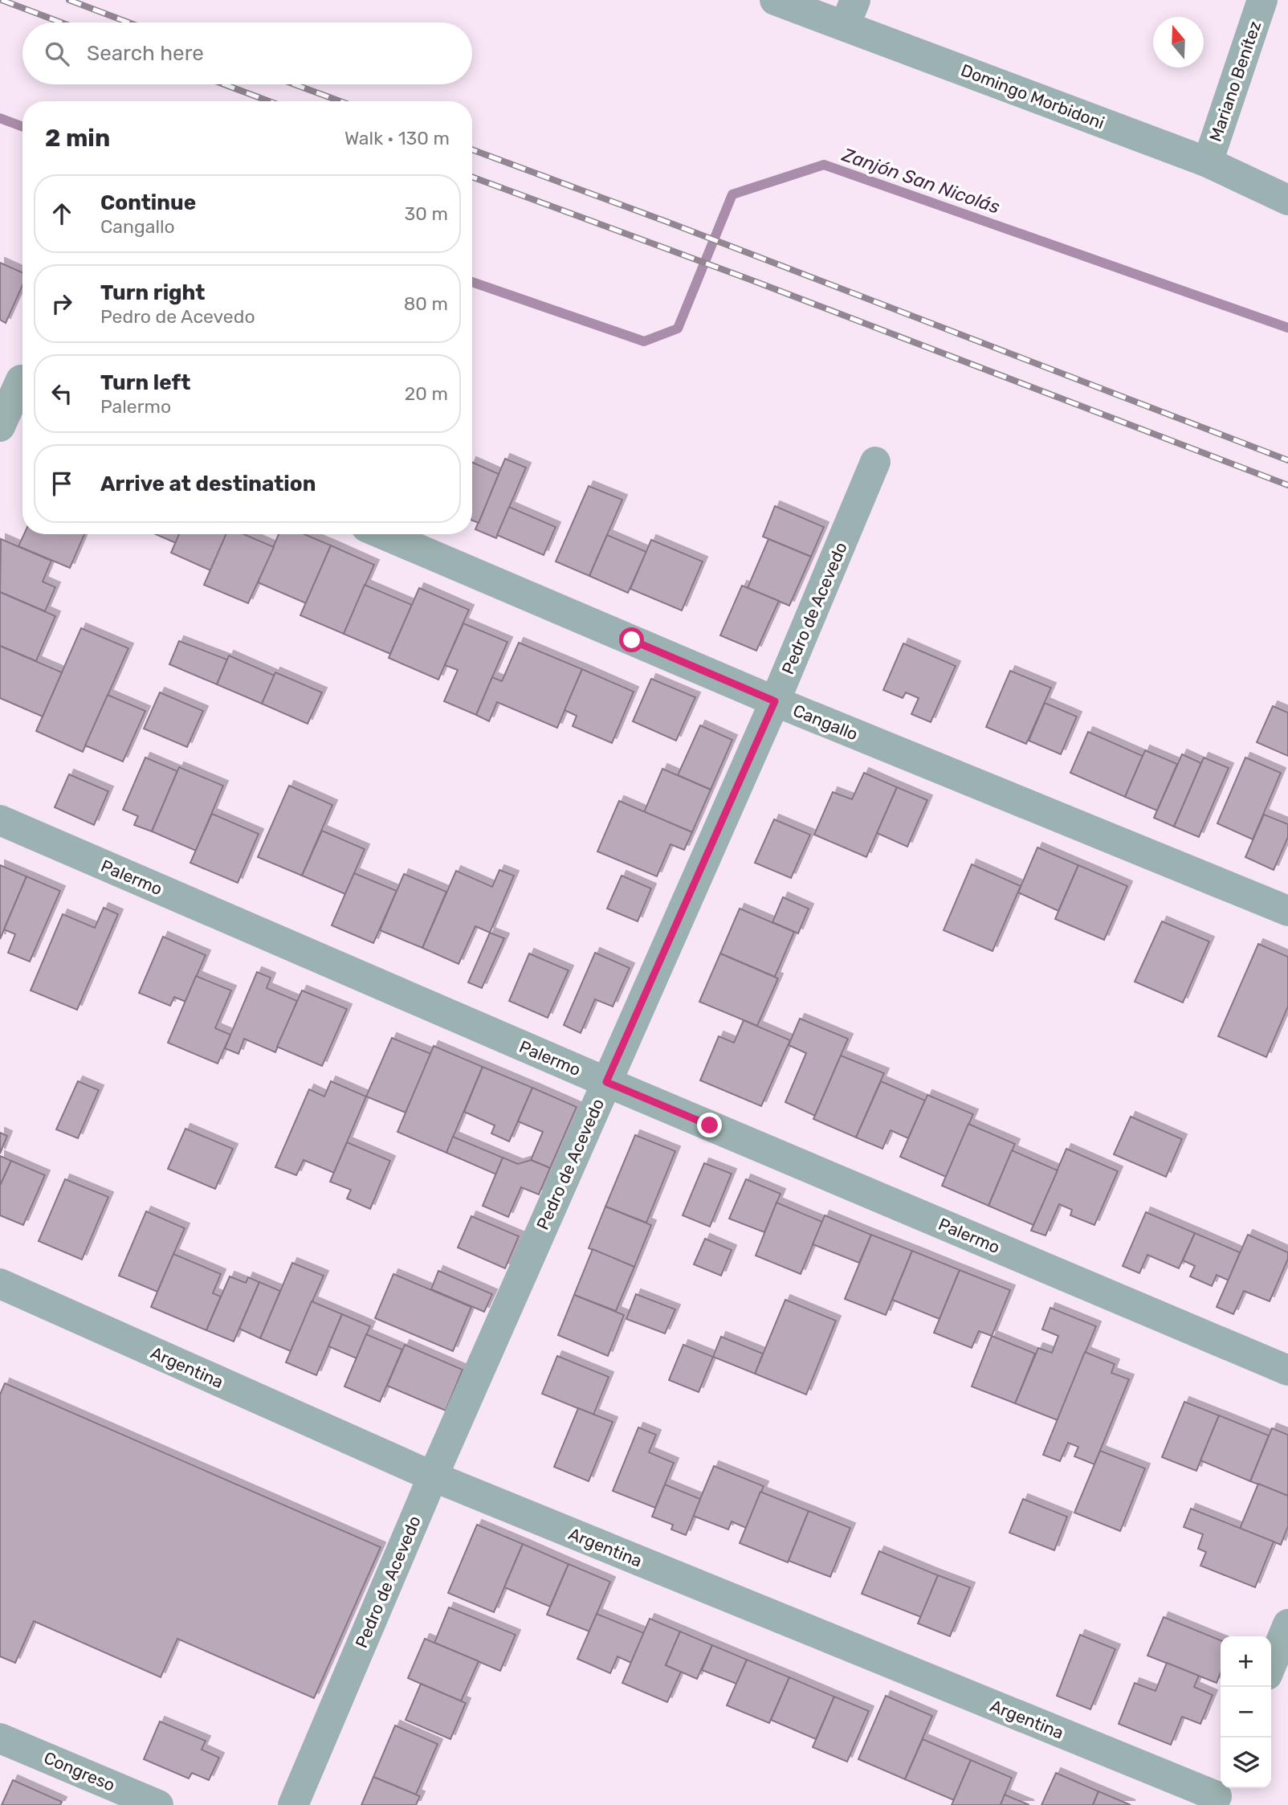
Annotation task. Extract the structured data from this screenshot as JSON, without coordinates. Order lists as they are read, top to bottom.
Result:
{
  "streets": {
    "street": [
      "Mariano Benítez",
      "Domingo Morbidoni",
      "Pedro de Acevedo",
      "Cangallo",
      "Palermo",
      "Argentina",
      "Congreso"
    ]
  },
  "crossings": [
    ["Mariano Benítez", "Domingo Morbidoni"],
    ["Pedro de Acevedo", "Cangallo"],
    ["Pedro de Acevedo", "Palermo"],
    ["Pedro de Acevedo", "Argentina"]
  ],
  "water": ["Zanjón San Nicolás"],
  "north": "top",
  "page": {
    "search": "Search here",
    "heading": ["2 min", "Walk · 130 m"],
    "list": [
      ["Continue", "Cangallo", "30 m"],
      ["Turn right", "Pedro de Acevedo", "80 m"],
      ["Turn left", "Palermo", "20 m"],
      "Arrive at destination"
    ],
    "map_buttons": ["+", "−"]
  }
}
